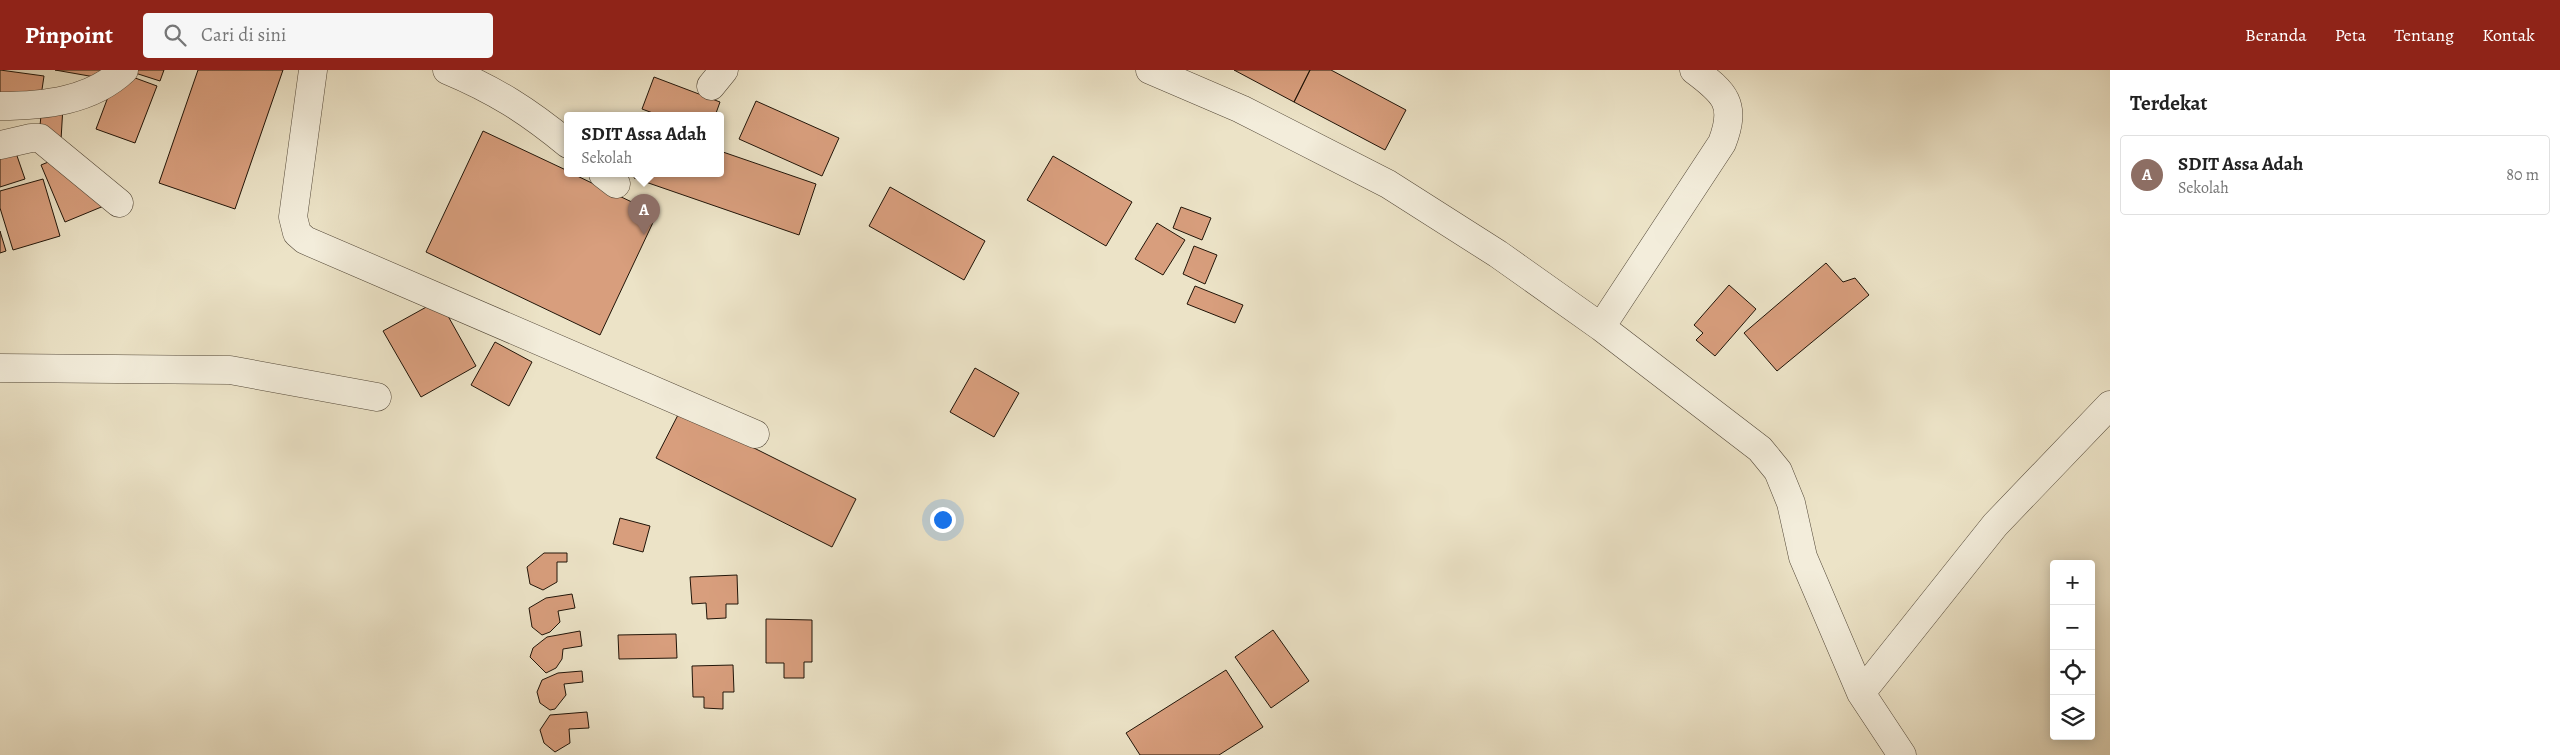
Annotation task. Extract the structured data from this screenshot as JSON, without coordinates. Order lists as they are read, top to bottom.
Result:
{
  "page": {
    "header": "Pinpoint",
    "search": "Cari di sini",
    "nav": [
      "Beranda",
      "Peta",
      "Tentang",
      "Kontak"
    ],
    "heading": "Terdekat",
    "popup": ["SDIT Assa Adah", "Sekolah"],
    "list": [
      {
        "mark": "A",
        "name": "SDIT Assa Adah",
        "note": "Sekolah",
        "value": "80 m"
      }
    ],
    "pins": "A",
    "map_buttons": ["+", "−"]
  }
}
